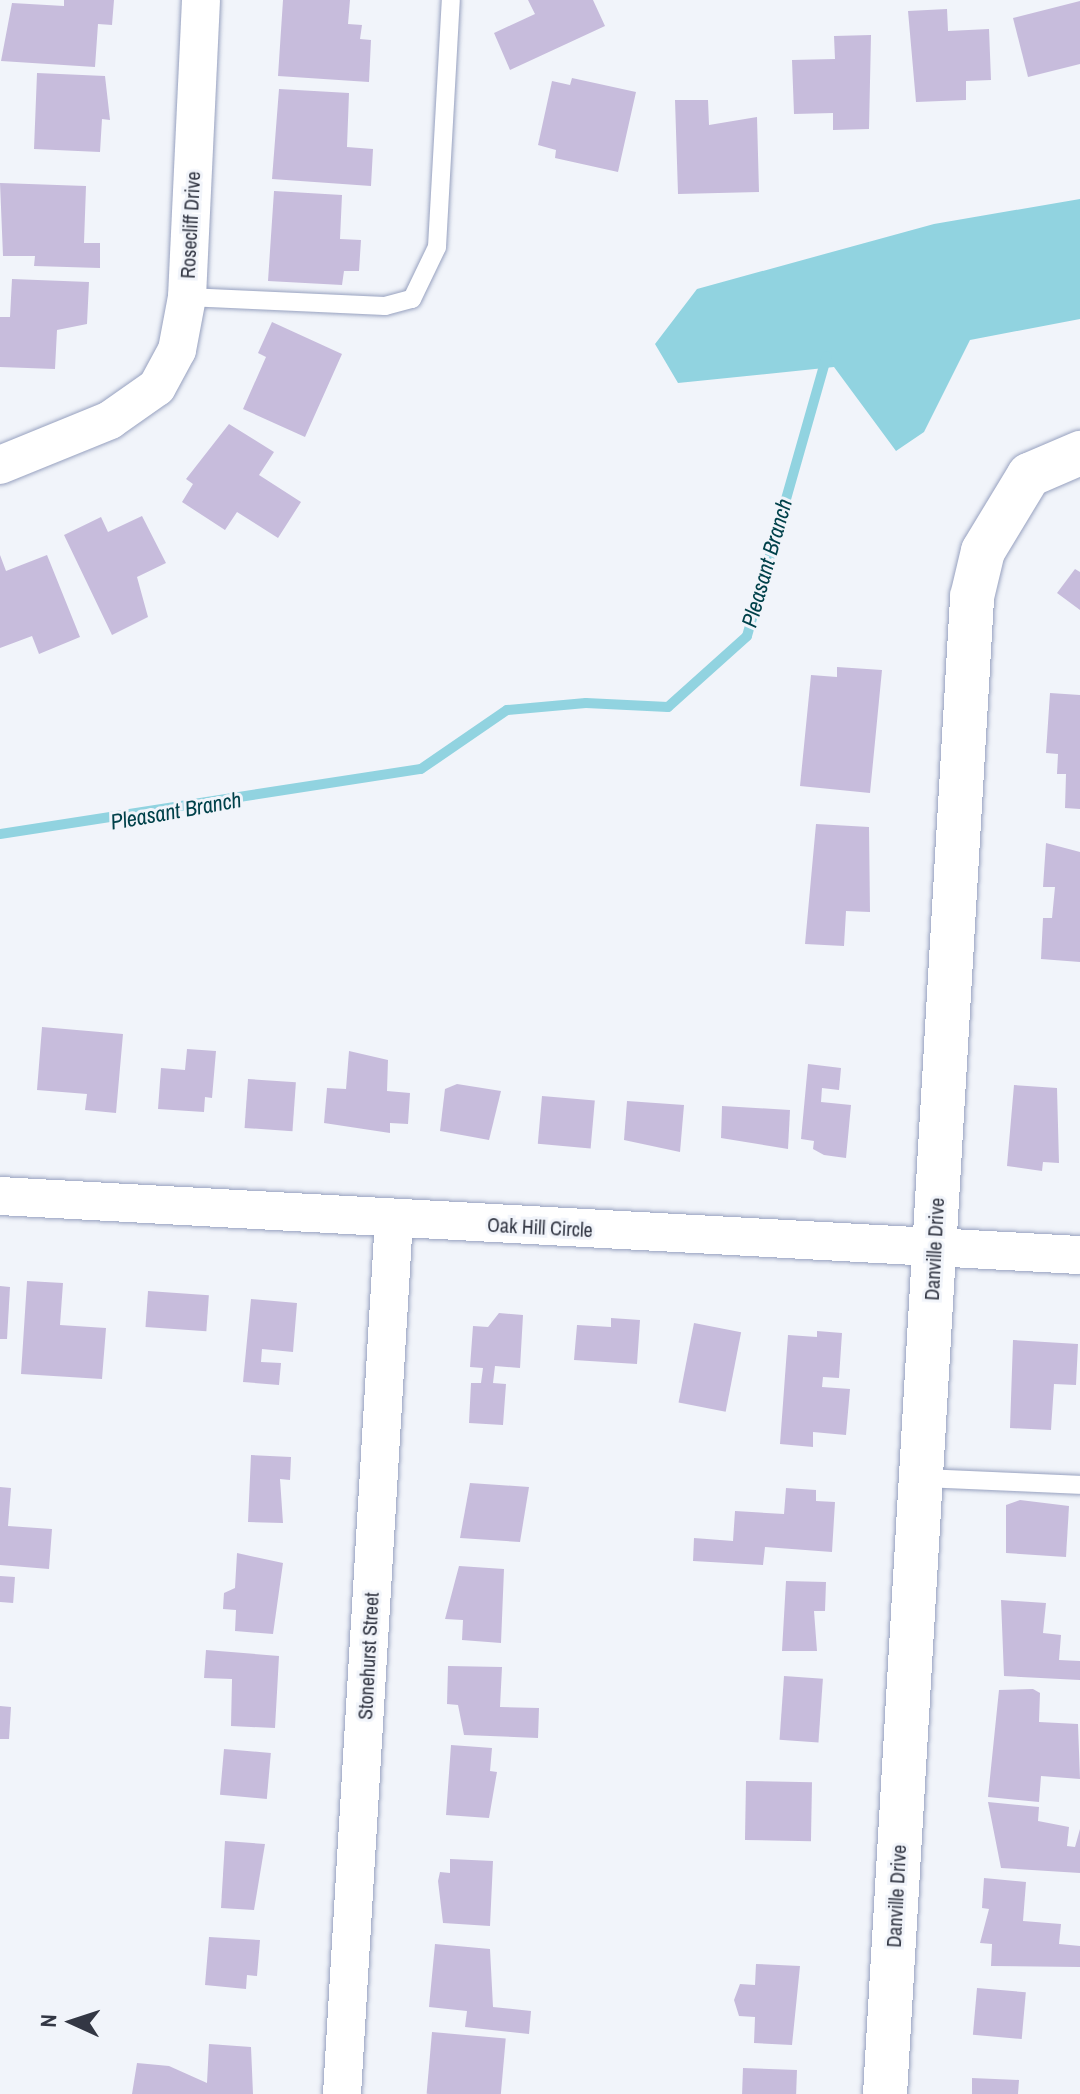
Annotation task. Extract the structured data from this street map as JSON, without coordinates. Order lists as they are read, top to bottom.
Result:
{
  "streets": {
    "street": [
      "Rosecliff Drive",
      "Oak Hill Circle",
      "Danville Drive",
      "Stonehurst Street"
    ]
  },
  "crossings": [
    ["Oak Hill Circle", "Danville Drive"],
    ["Oak Hill Circle", "Stonehurst Street"]
  ],
  "water": ["Pleasant Branch"],
  "north": "left"
}
